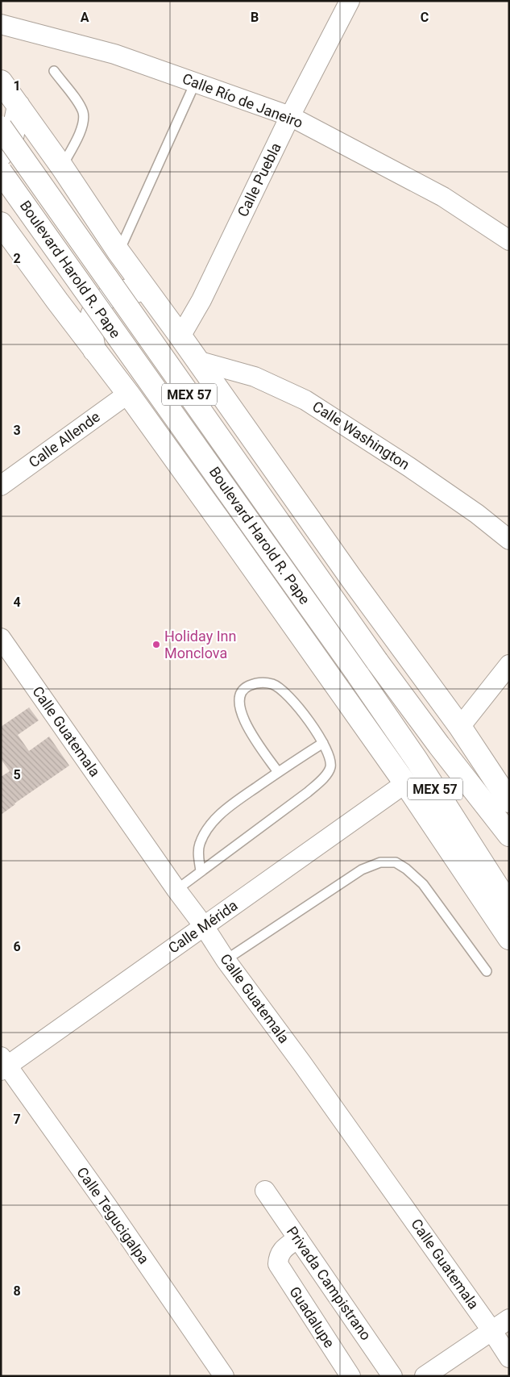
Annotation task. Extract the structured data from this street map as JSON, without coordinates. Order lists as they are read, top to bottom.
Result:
{
  "streets": {
    "main road": ["Boulevard Harold R. Pape", "MEX 57"],
    "street": [
      "Calle Río de Janeiro",
      "Calle Puebla",
      "Calle Washington",
      "Calle Allende",
      "Calle Guatemala",
      "Calle Mérida",
      "Calle Tegucigalpa",
      "Privada Campistrano",
      "Guadalupe"
    ]
  },
  "crossings": [
    ["Calle Río de Janeiro", "Calle Puebla"],
    ["Calle Guatemala", "Calle Mérida"],
    ["Calle Mérida", "Calle Tegucigalpa"],
    ["Privada Campistrano", "Guadalupe"]
  ],
  "places": ["Holiday Inn Monclova"],
  "grid": {
    "columns": ["A", "B", "C"],
    "rows": [
      "1",
      "2",
      "3",
      "4",
      "5",
      "6",
      "7",
      "8"
    ]
  }
}
